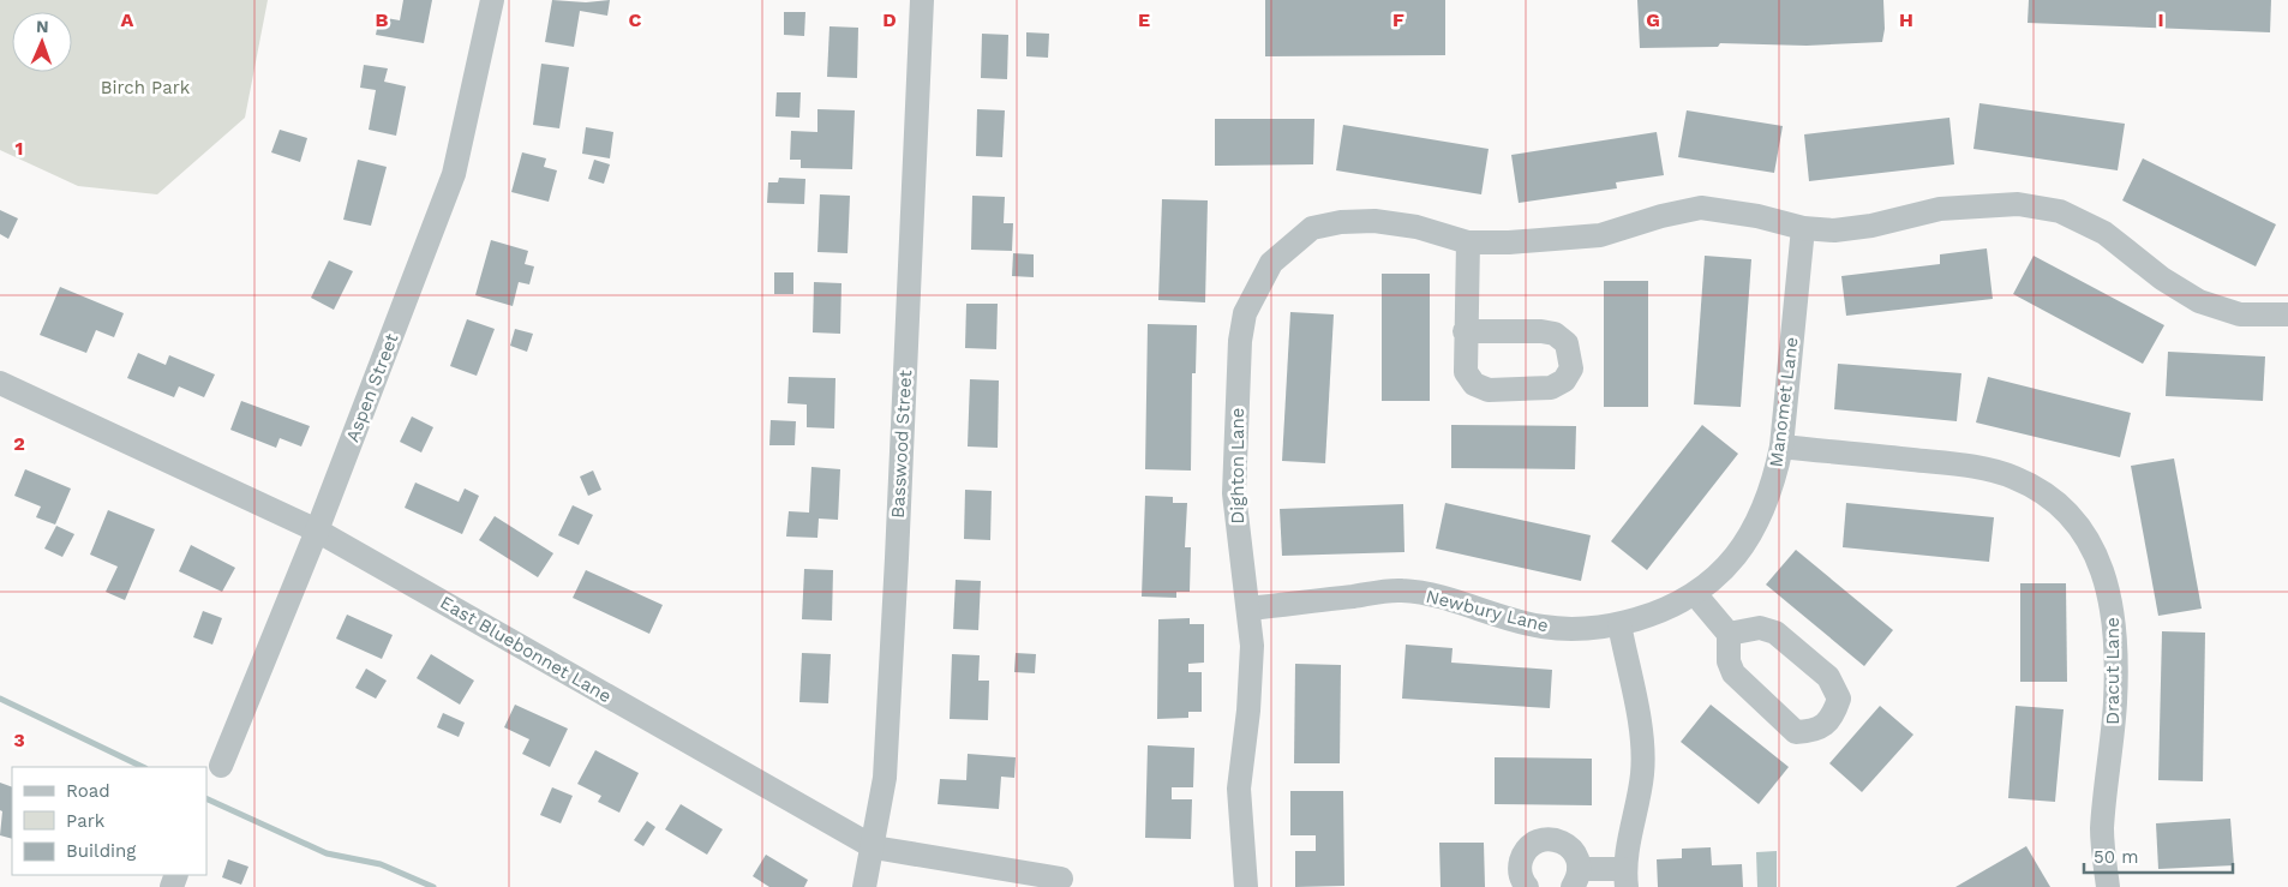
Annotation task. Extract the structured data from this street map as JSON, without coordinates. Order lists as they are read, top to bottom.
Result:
{
  "streets": {
    "street": [
      "Aspen Street",
      "Manomet Lane",
      "Basswood Street",
      "Dighton Lane",
      "Newbury Lane",
      "East Bluebonnet Lane",
      "Dracut Lane"
    ]
  },
  "crossings": [
    ["Aspen Street", "East Bluebonnet Lane"],
    ["Manomet Lane", "Dighton Lane"],
    ["Manomet Lane", "Newbury Lane"],
    ["Manomet Lane", "Dracut Lane"],
    ["Basswood Street", "East Bluebonnet Lane"],
    ["Dighton Lane", "Newbury Lane"]
  ],
  "parks": ["Birch Park"],
  "legend": ["Road", "Park", "Building"],
  "scale_bar": "50 m",
  "north": "top",
  "grid": {
    "columns": [
      "A",
      "B",
      "C",
      "D",
      "E",
      "F",
      "G",
      "H",
      "I"
    ],
    "rows": ["1", "2", "3"]
  }
}
